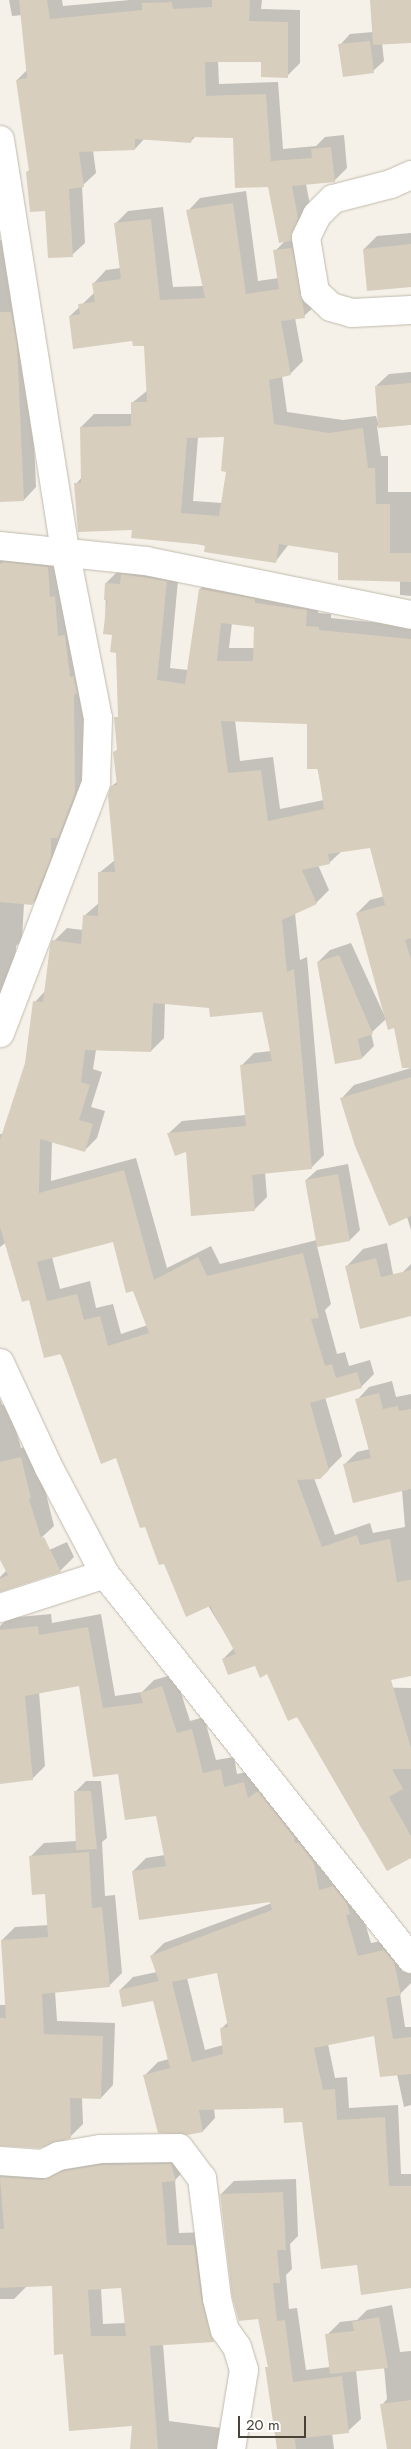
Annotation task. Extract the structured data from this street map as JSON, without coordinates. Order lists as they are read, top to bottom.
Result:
{
  "scale_bar": "20 m"
}
